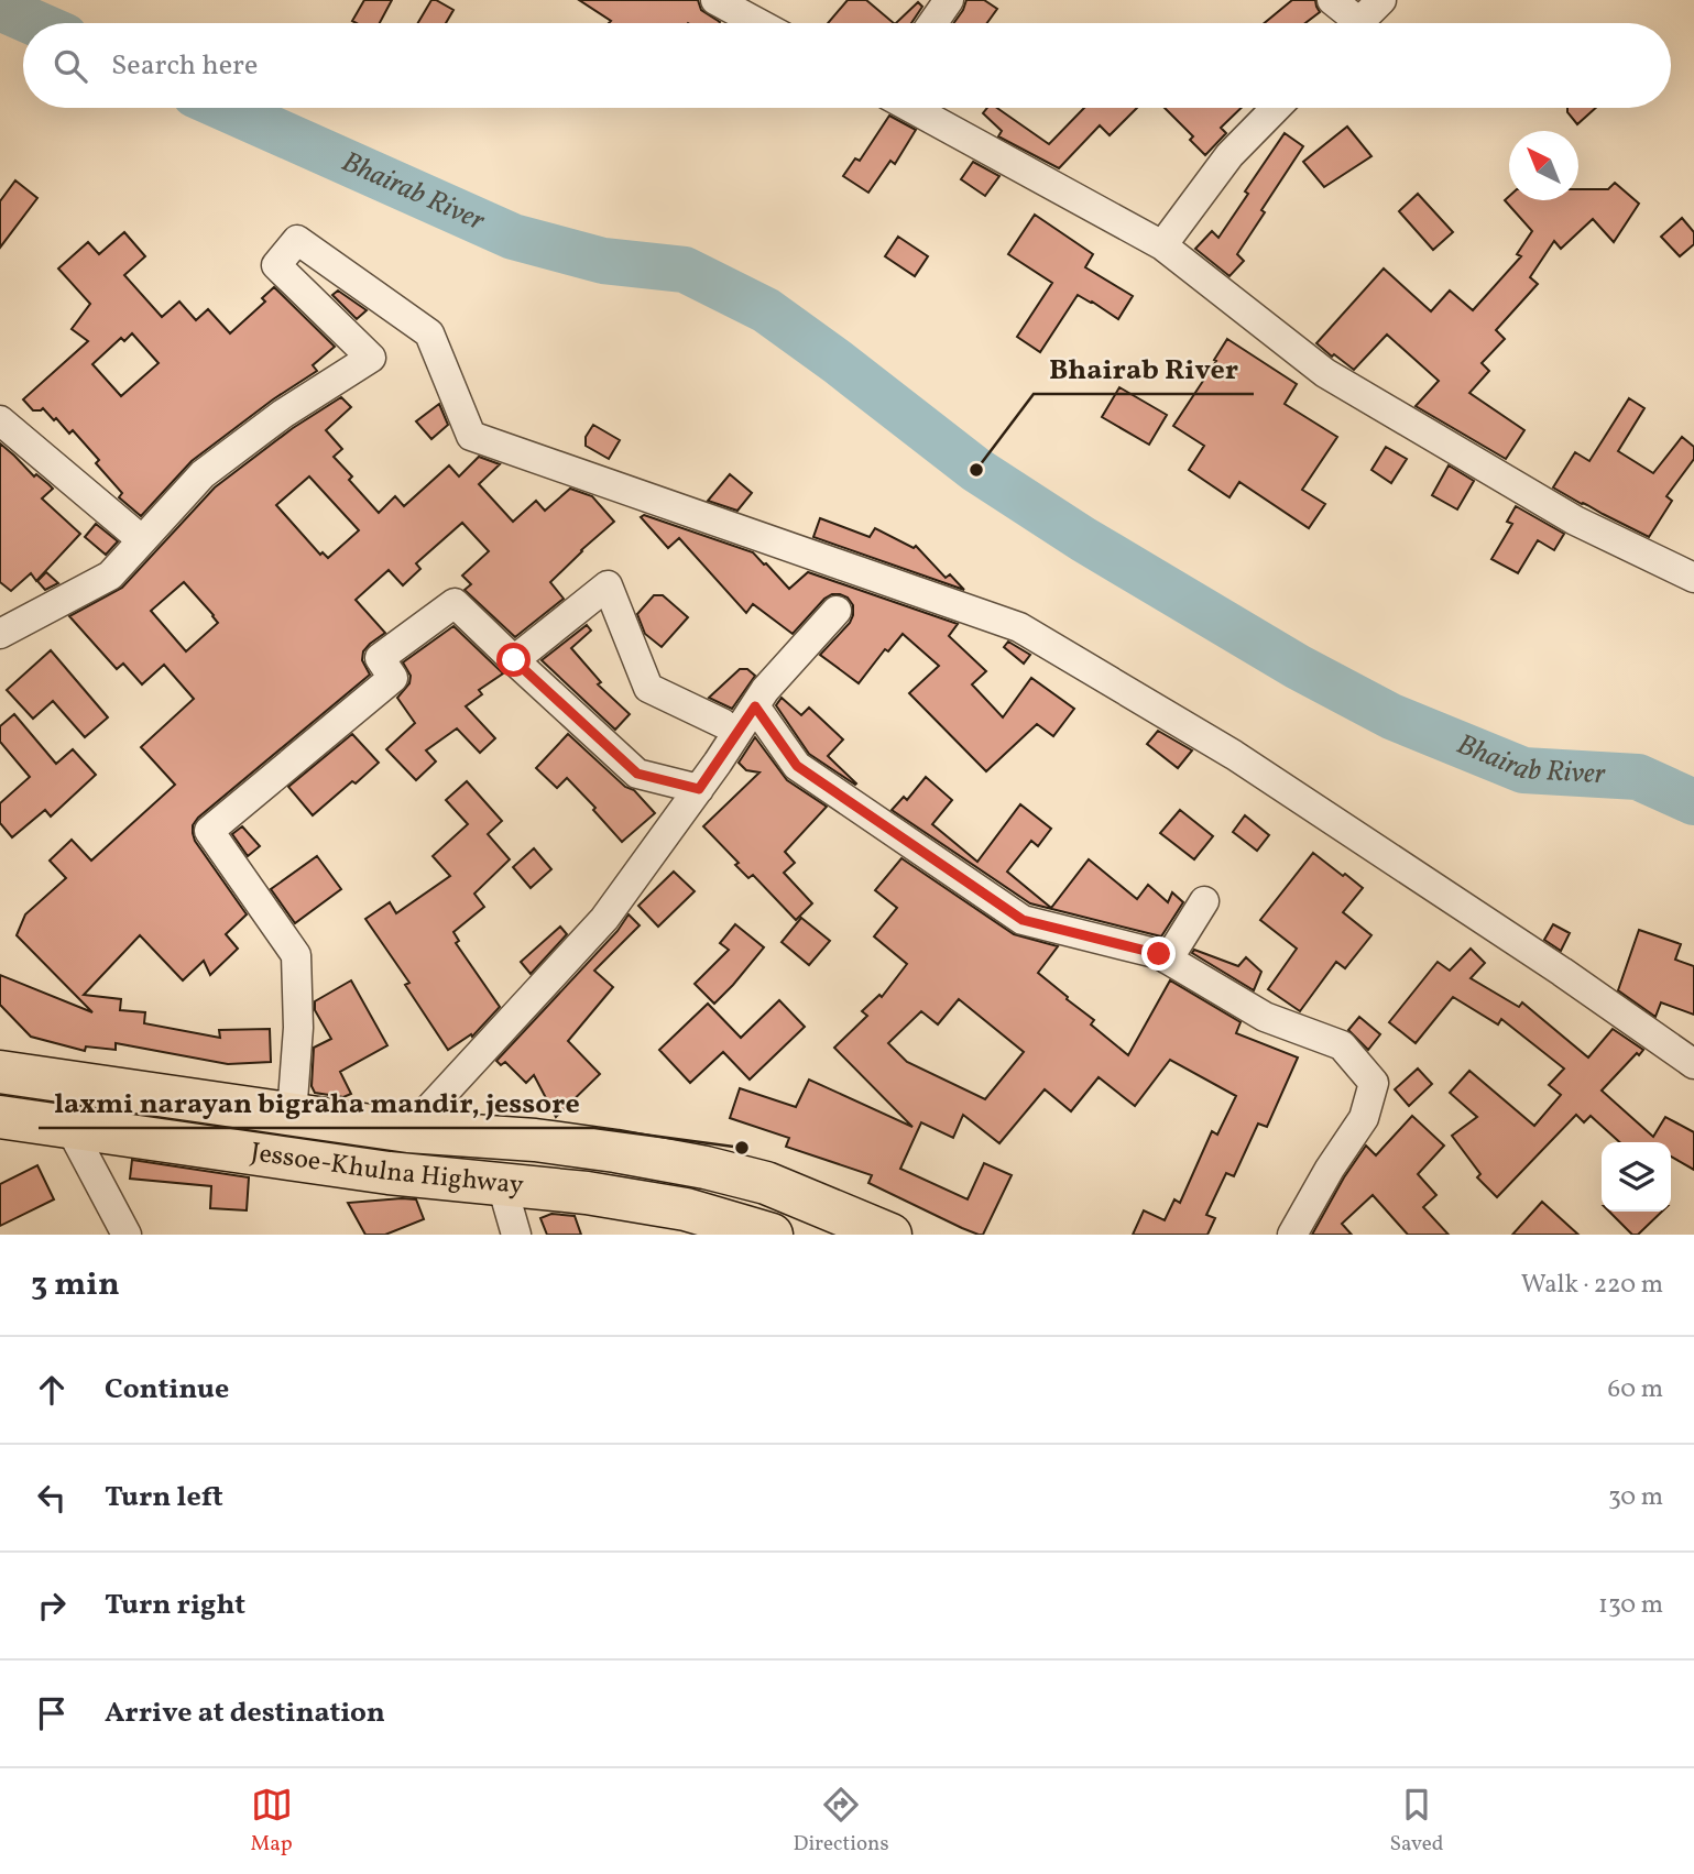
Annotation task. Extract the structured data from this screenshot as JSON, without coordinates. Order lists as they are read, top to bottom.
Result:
{
  "streets": {
    "highway": ["Jessoe-Khulna Highway"]
  },
  "water": ["Bhairab River"],
  "places": ["Bhairab River", "laxmi narayan bigraha mandir, jessore"],
  "north": "top left",
  "page": {
    "search": "Search here",
    "heading": ["3 min", "Walk · 220 m"],
    "list": [
      ["Continue", "60 m"],
      ["Turn left", "30 m"],
      ["Turn right", "130 m"],
      "Arrive at destination"
    ],
    "nav": ["Map", "Directions", "Saved"]
  }
}
